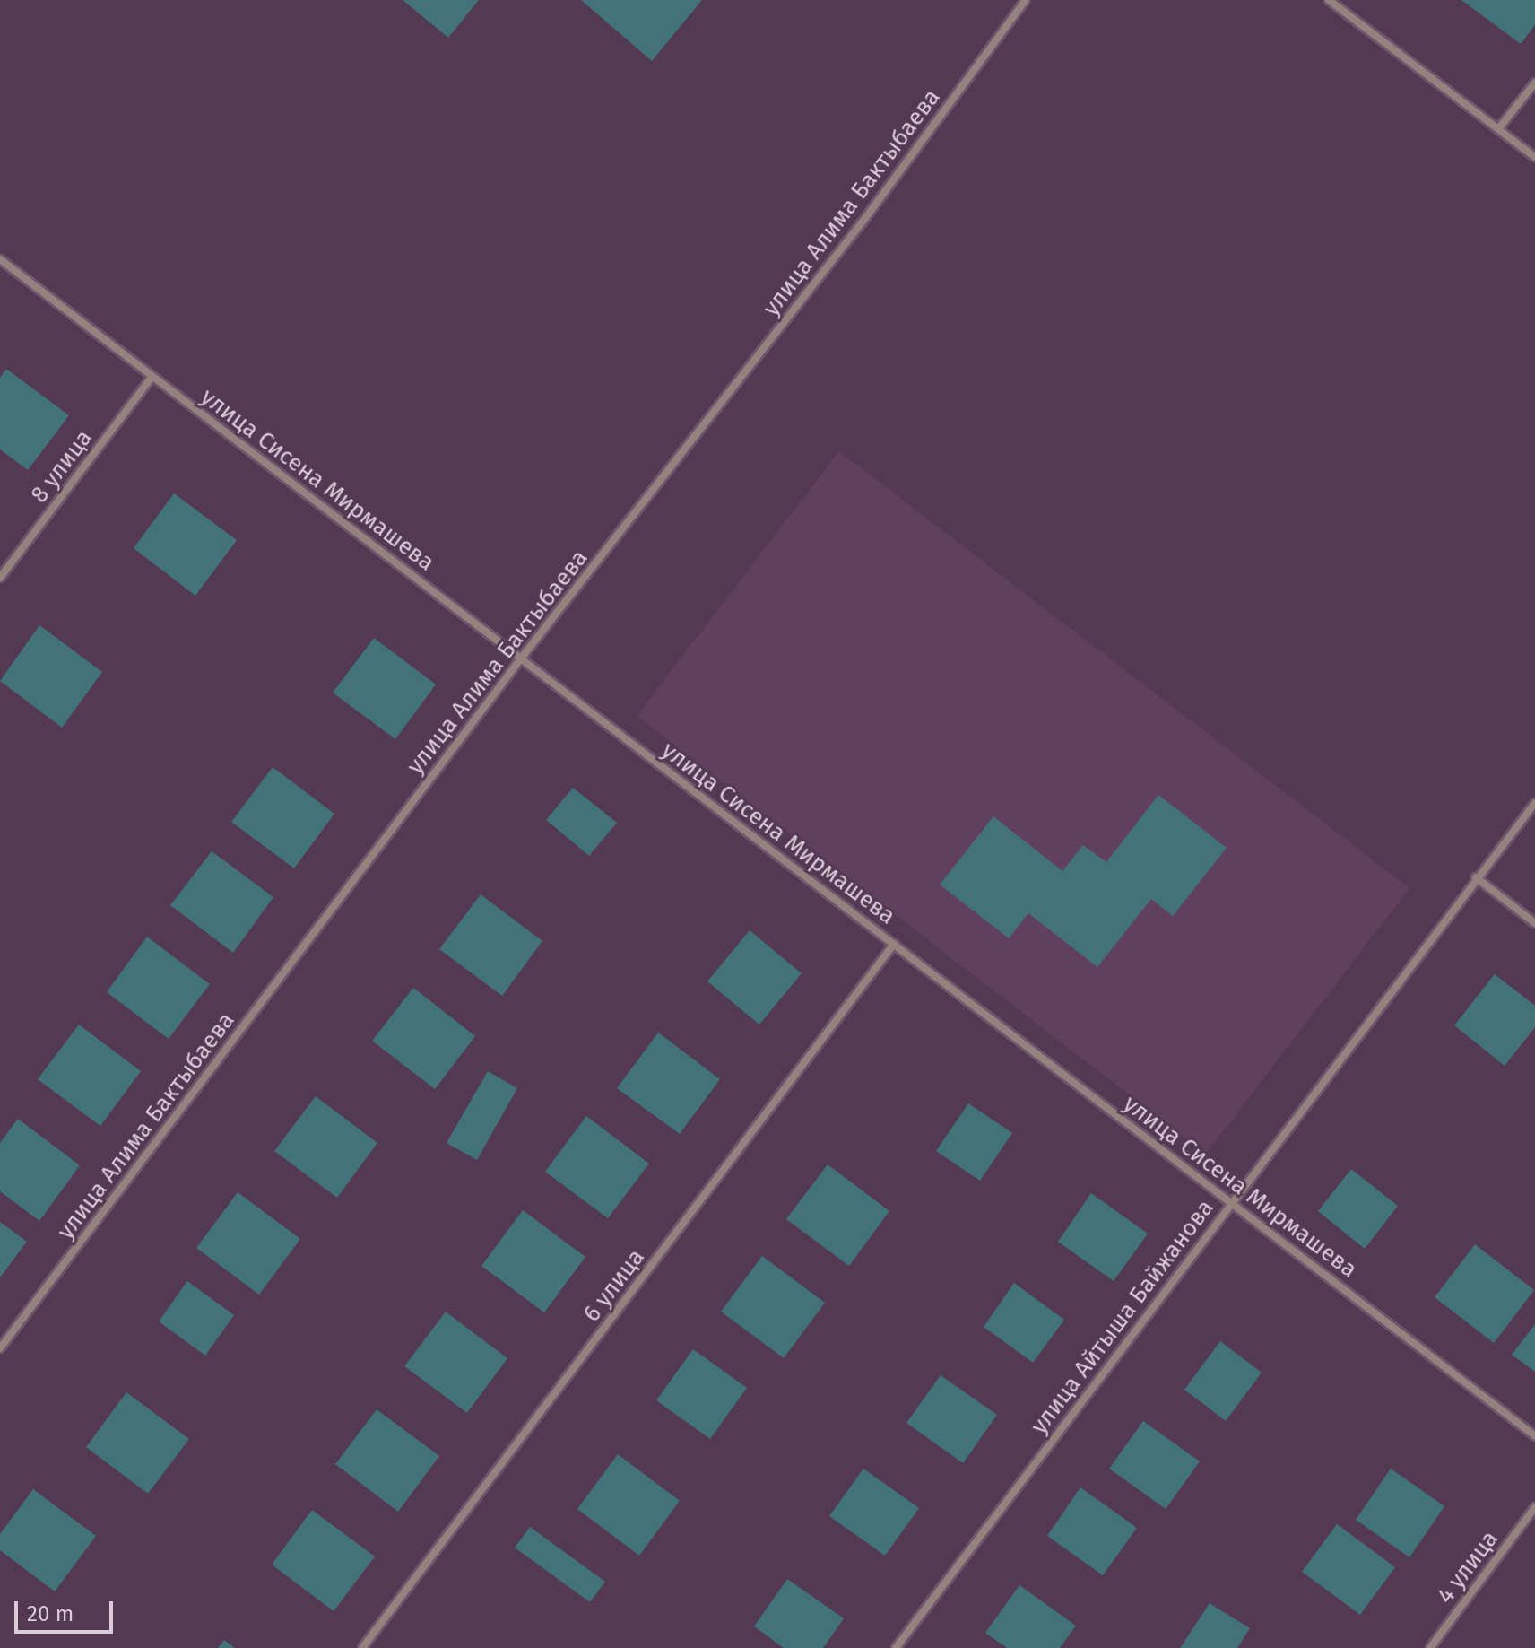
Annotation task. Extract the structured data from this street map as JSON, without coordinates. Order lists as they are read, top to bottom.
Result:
{
  "streets": {
    "street": [
      "улица Алима Бактыбаева",
      "8 улица",
      "улица Сисена Мирмашева",
      "6 улица",
      "улица Айтыша Байжанова",
      "4 улица"
    ]
  },
  "crossings": [
    ["улица Алима Бактыбаева", "улица Сисена Мирмашева"],
    ["8 улица", "улица Сисена Мирмашева"],
    ["улица Сисена Мирмашева", "6 улица"],
    ["улица Сисена Мирмашева", "улица Айтыша Байжанова"]
  ],
  "scale_bar": "20 m"
}
